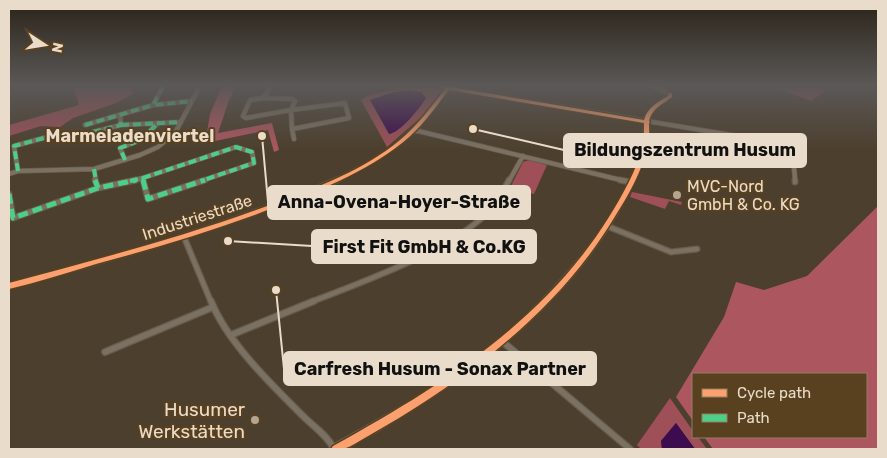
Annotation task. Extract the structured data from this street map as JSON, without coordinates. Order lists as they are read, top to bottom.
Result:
{
  "streets": {
    "street": ["Industriestraße"]
  },
  "districts": ["Marmeladenviertel"],
  "places": [
    "Bildungszentrum Husum",
    "Anna-Ovena-Hoyer-Straße",
    "MVC-Nord GmbH & Co. KG",
    "First Fit GmbH & Co.KG",
    "Carfresh Husum - Sonax Partner",
    "Husumer Werkstätten"
  ],
  "legend": ["Cycle path", "Path"],
  "north": "right"
}
